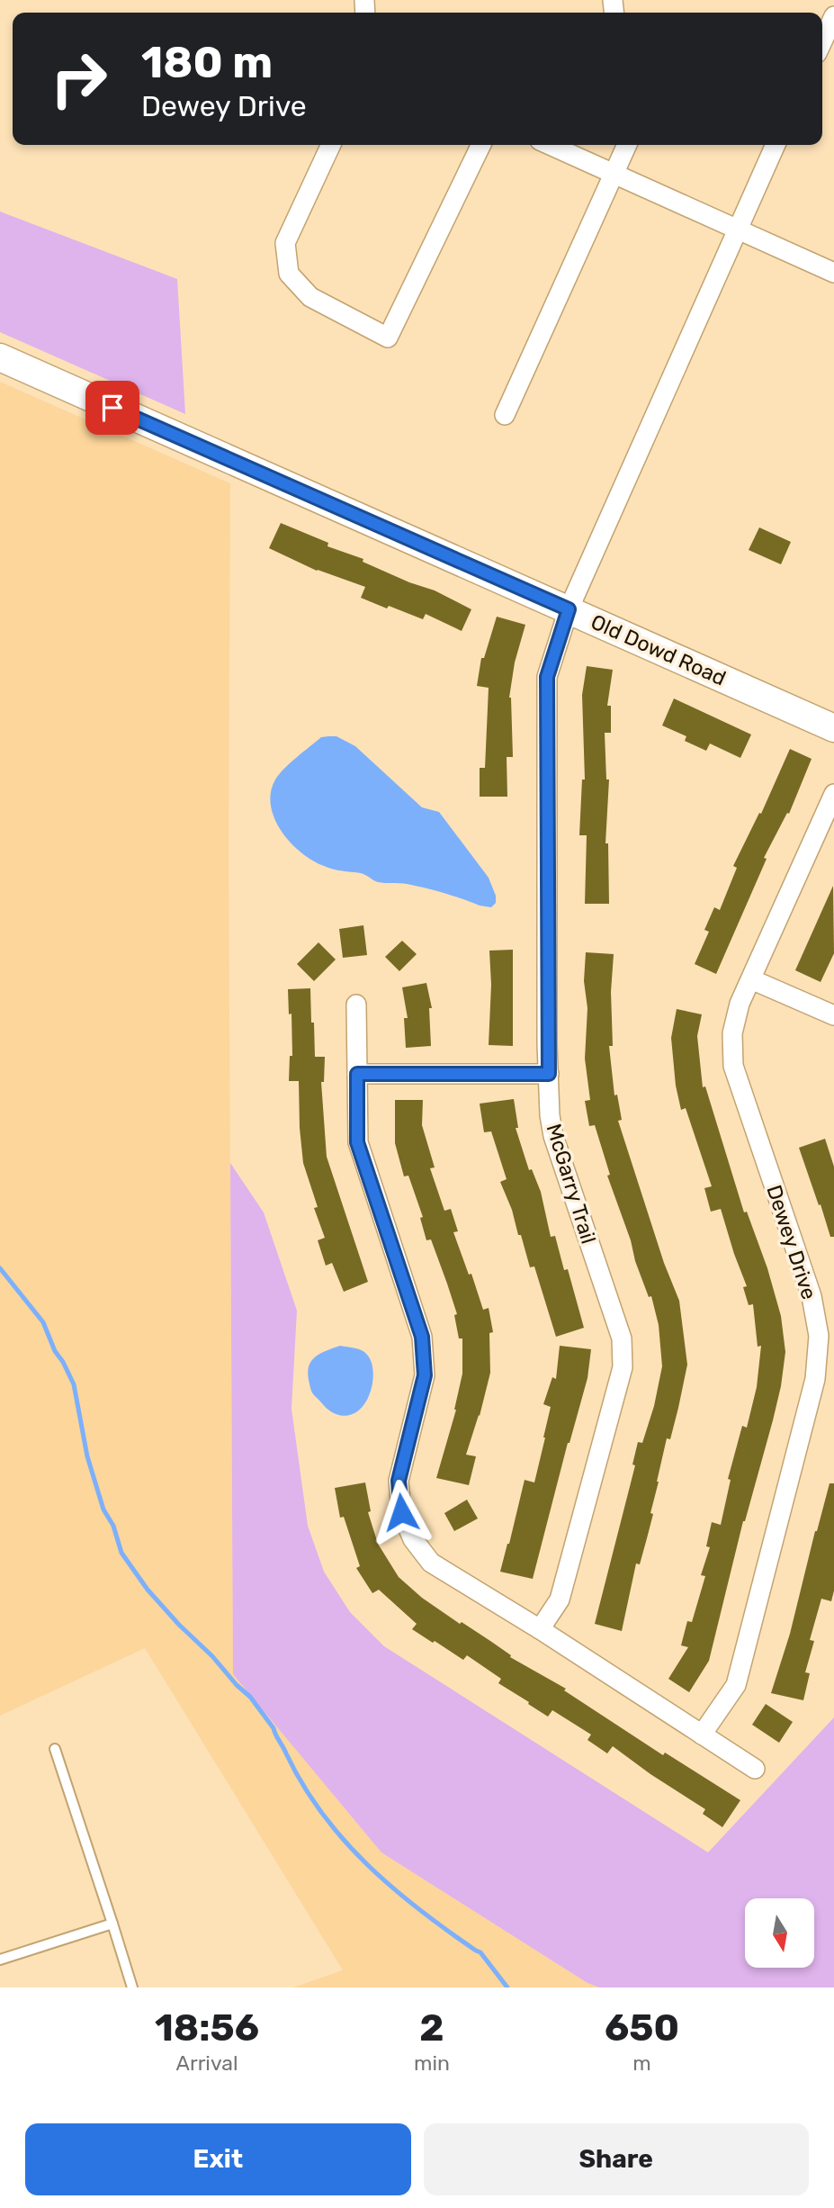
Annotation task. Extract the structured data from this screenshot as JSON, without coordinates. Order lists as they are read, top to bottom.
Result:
{
  "streets": {
    "street": ["Old Dowd Road", "McGarry Trail", "Dewey Drive"]
  },
  "crossings": [
    ["Old Dowd Road", "McGarry Trail"]
  ],
  "north": "bottom",
  "page": {
    "turn": ["180 m", "Dewey Drive"],
    "eta": [
      "18:56",
      "Arrival",
      "2",
      "min",
      "650",
      "m"
    ],
    "buttons": ["Exit", "Share"]
  }
}
